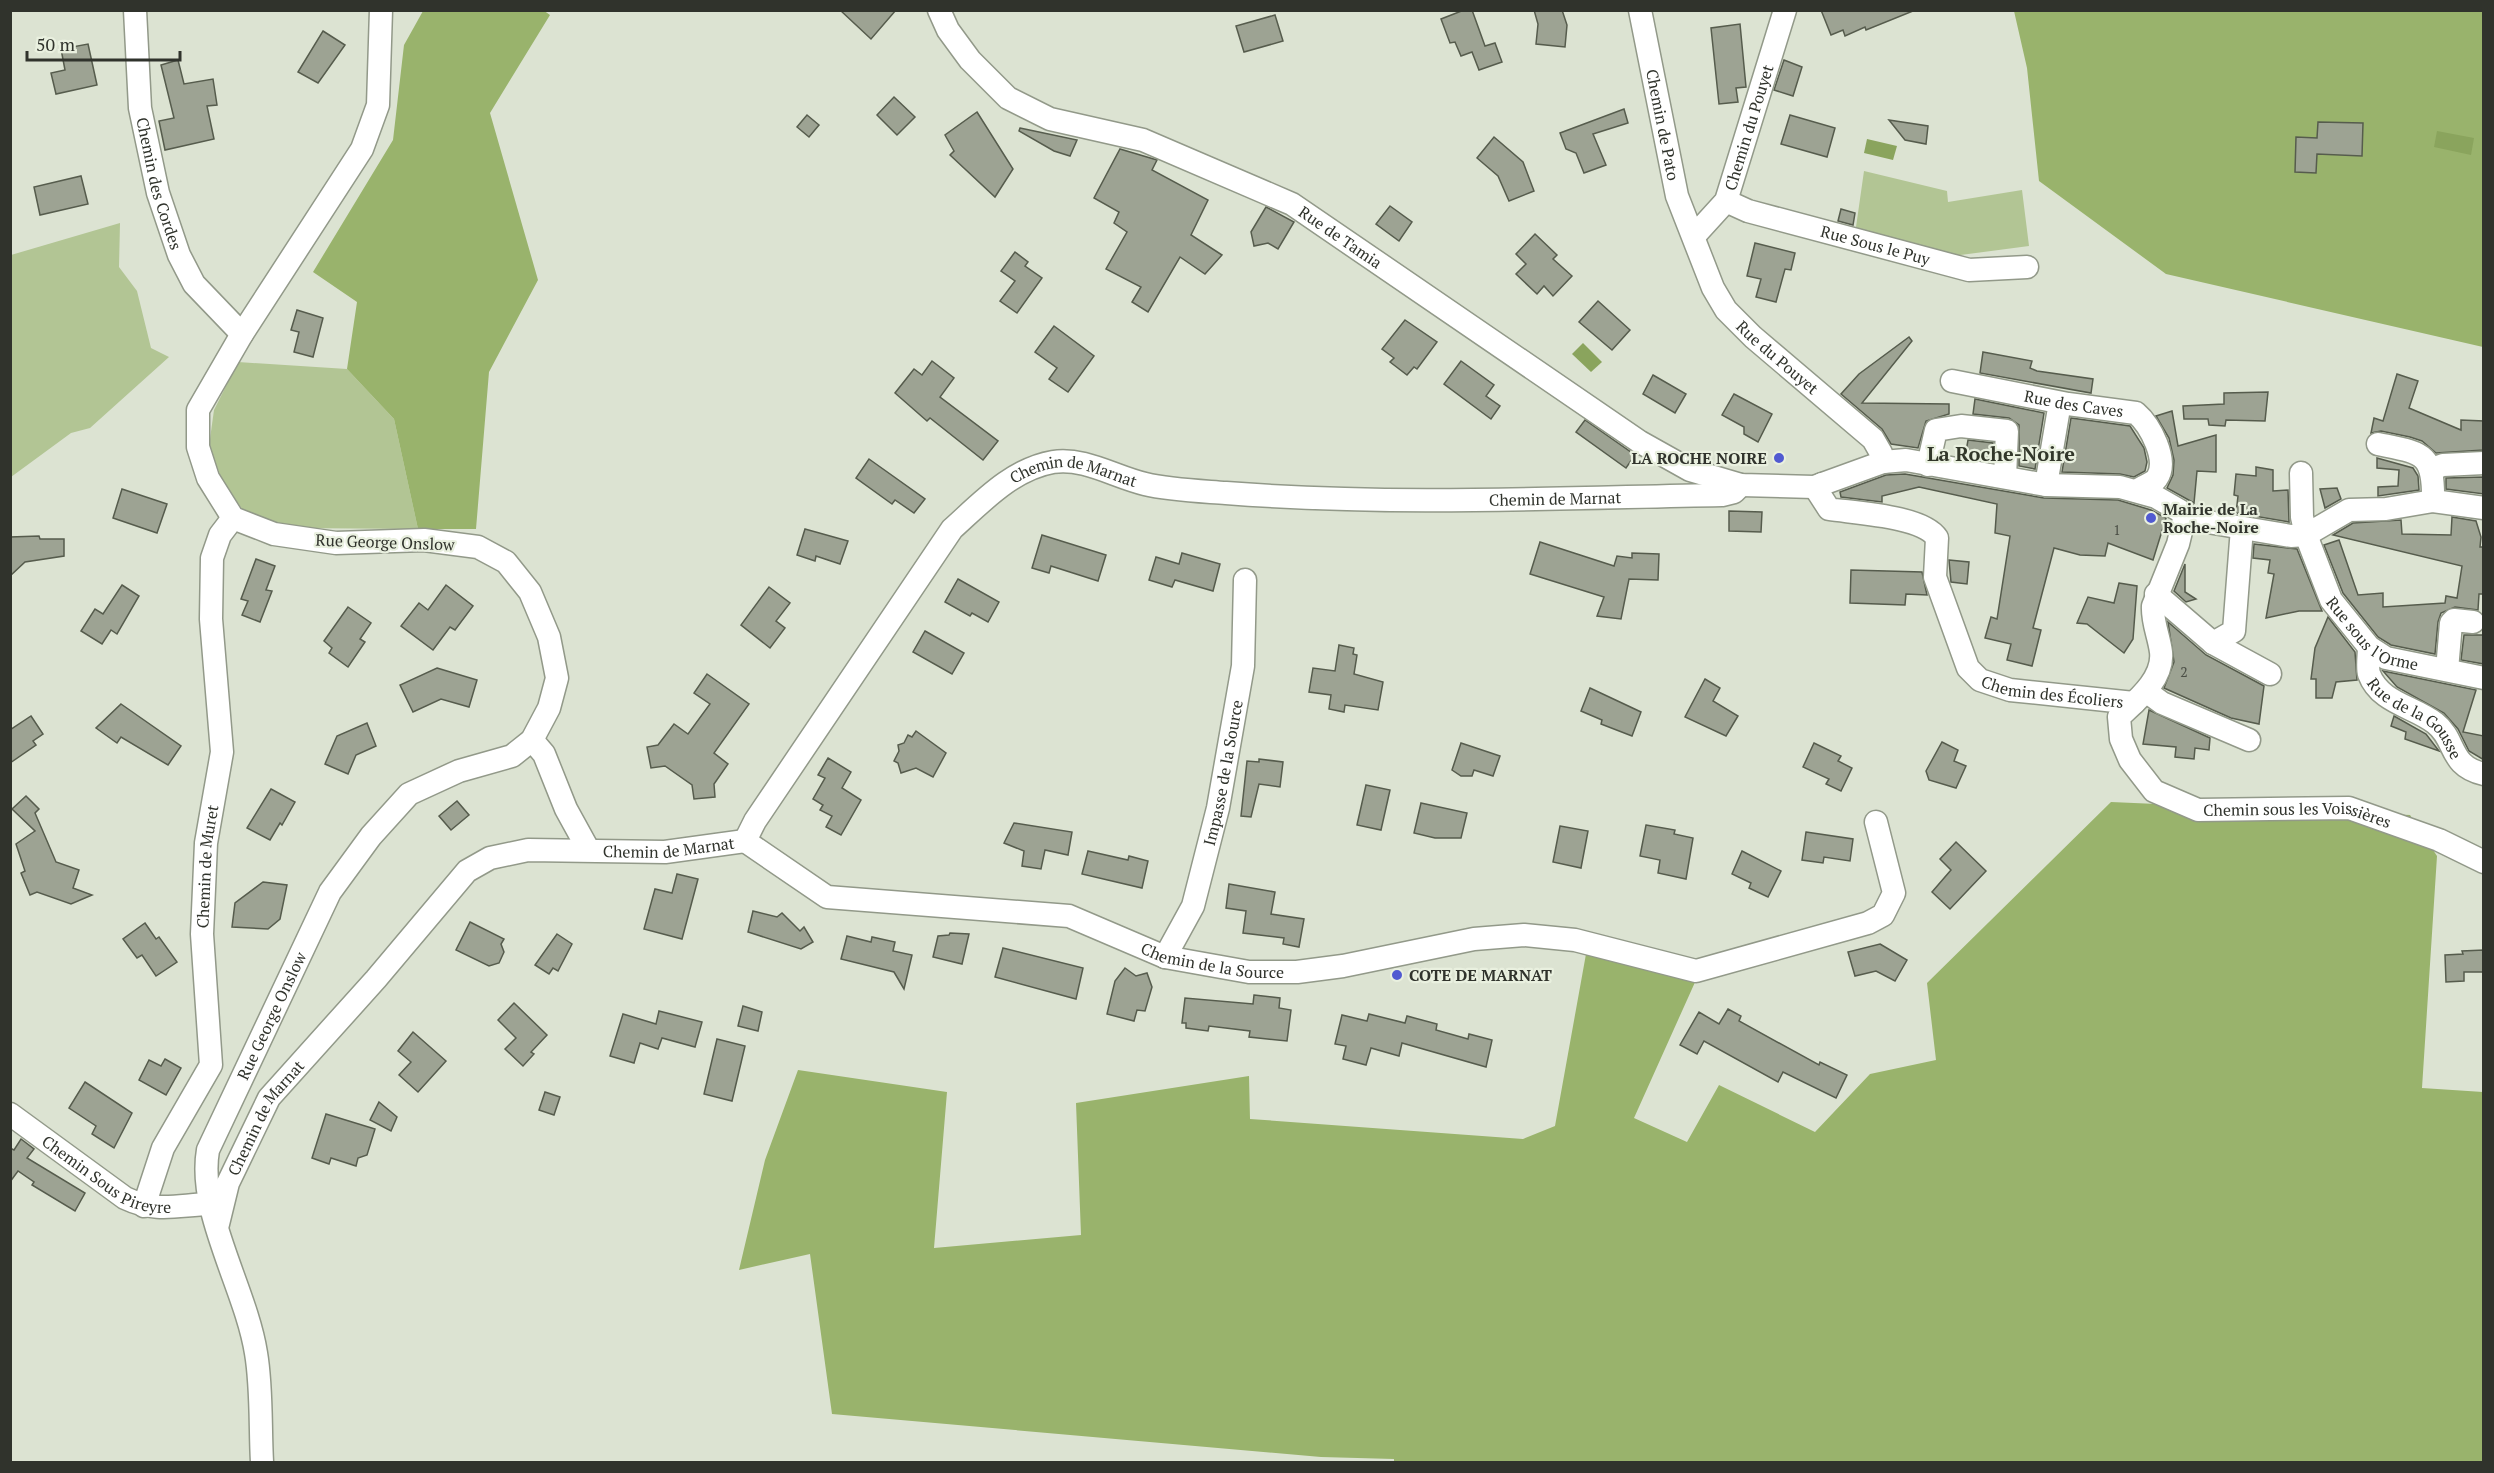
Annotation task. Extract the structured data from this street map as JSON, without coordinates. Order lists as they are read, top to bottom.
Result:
{
  "streets": {
    "street": [
      "Chemin de Pato",
      "Chemin du Pouyet",
      "Chemin des Cordes",
      "Rue de Tamia",
      "Rue Sous le Puy",
      "Rue du Pouyet",
      "Rue des Caves",
      "Chemin de Marnat",
      "Rue George Onslow",
      "Rue sous l'Orme",
      "Chemin des Écoliers",
      "Rue de la Gousse",
      "Impasse de la Source",
      "Chemin sous les Voissières",
      "Chemin de Muret",
      "Chemin de la Source",
      "Chemin Sous Pireyre"
    ]
  },
  "crossings": [
    ["Chemin de Pato", "Chemin du Pouyet"],
    ["Chemin de Pato", "Rue du Pouyet"],
    ["Chemin du Pouyet", "Rue Sous le Puy"],
    ["Chemin du Pouyet", "Rue du Pouyet"],
    ["Rue de Tamia", "Chemin de Marnat"],
    ["Chemin de Marnat", "Rue George Onslow"],
    ["Chemin de Marnat", "Chemin de la Source"],
    ["Rue George Onslow", "Chemin de Muret"],
    ["Rue George Onslow", "Chemin Sous Pireyre"],
    ["Rue sous l'Orme", "Rue de la Gousse"],
    ["Chemin des Écoliers", "Chemin sous les Voissières"],
    ["Impasse de la Source", "Chemin de la Source"],
    ["Chemin de Muret", "Chemin Sous Pireyre"]
  ],
  "districts": ["La Roche-Noire"],
  "places": ["LA ROCHE NOIRE", "Mairie de La Roche-Noire", "COTE DE MARNAT"],
  "house_numbers": ["1", "2"],
  "scale_bar": "50 m"
}
